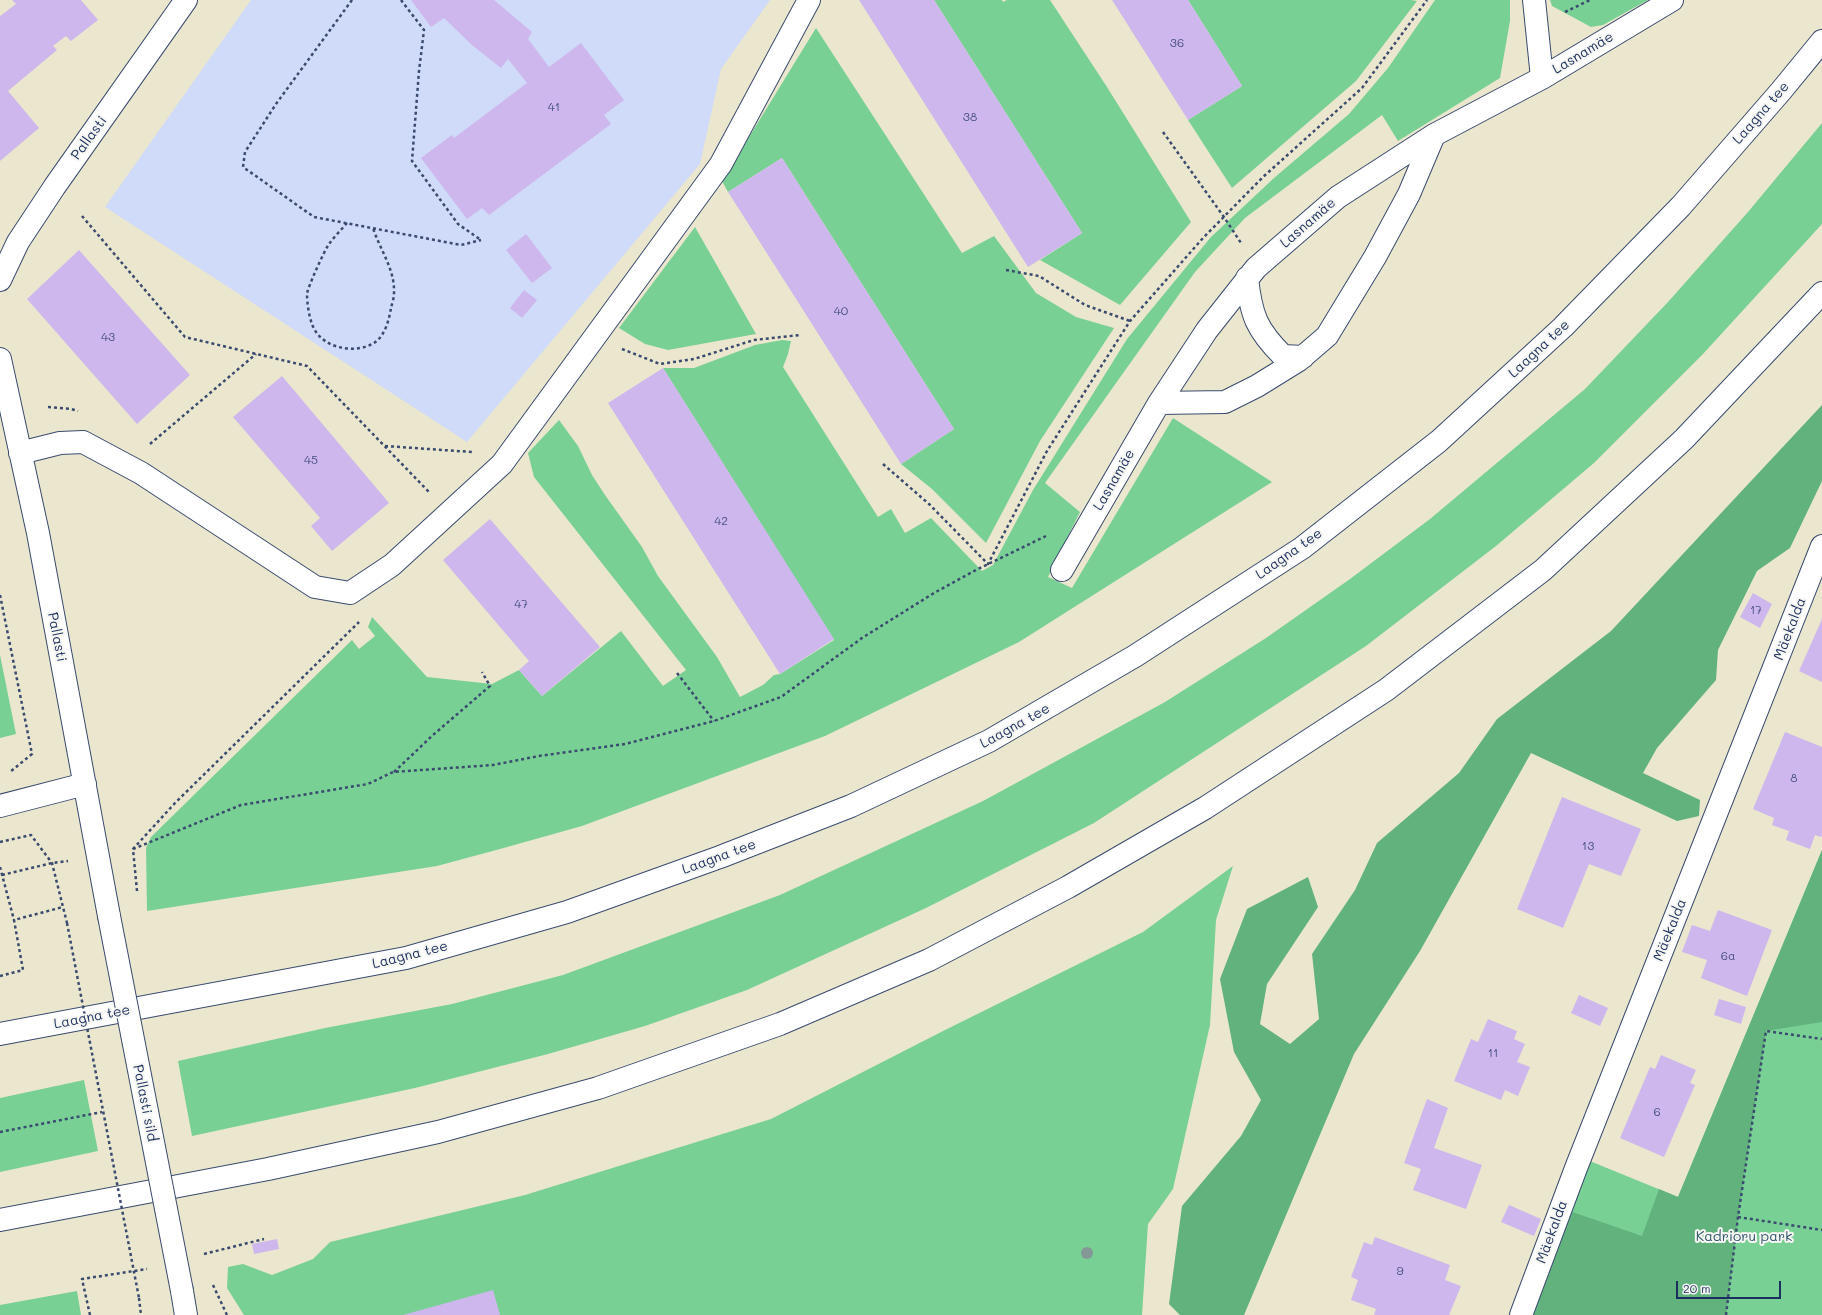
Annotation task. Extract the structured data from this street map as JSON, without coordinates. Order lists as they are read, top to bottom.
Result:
{
  "streets": {
    "street": [
      "Lasnamäe",
      "Laagna tee",
      "Pallasti",
      "Mäekalda",
      "Pallasti sild"
    ]
  },
  "crossings": [
    ["Pallasti", "Pallasti sild"]
  ],
  "parks": ["Kadrioru park"],
  "house_numbers": [
    "36",
    "41",
    "38",
    "40",
    "43",
    "45",
    "42",
    "47",
    "17",
    "8",
    "13",
    "6a",
    "11",
    "6",
    "9"
  ],
  "scale_bar": "20 m"
}
